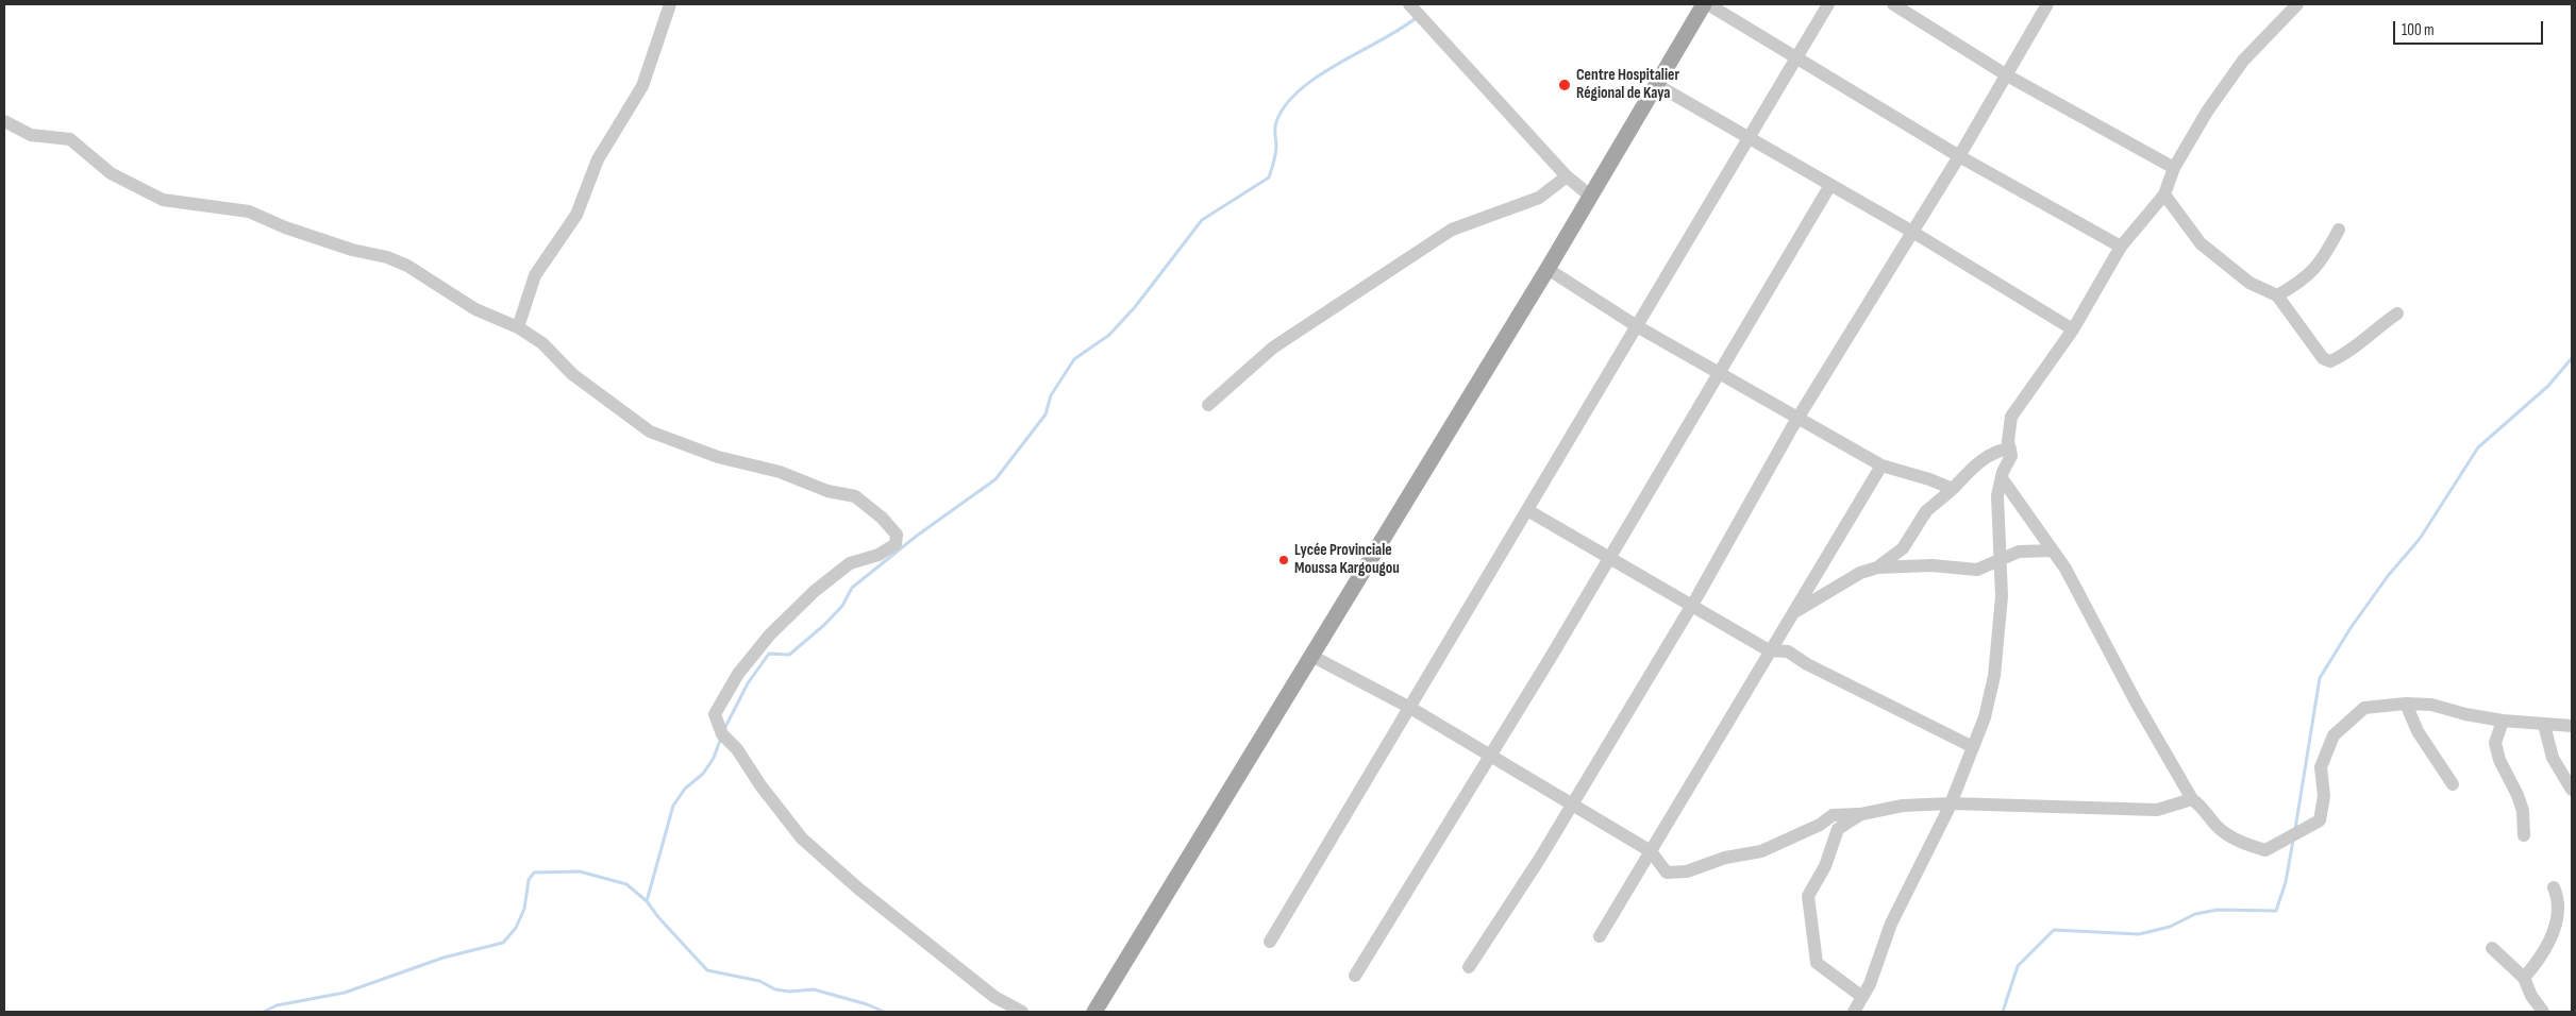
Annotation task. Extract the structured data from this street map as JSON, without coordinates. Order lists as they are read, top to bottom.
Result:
{
  "places": ["Centre Hospitalier Régional de Kaya", "Lycée Provinciale Moussa Kargougou"],
  "scale_bar": "100 m"
}
